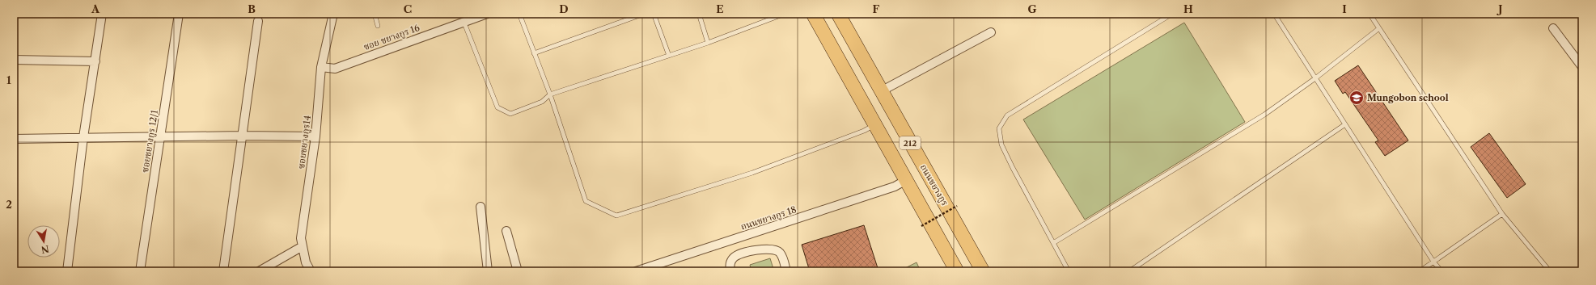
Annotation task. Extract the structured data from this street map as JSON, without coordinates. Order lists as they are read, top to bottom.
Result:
{
  "streets": {
    "main road": ["212", "ถนนชยางกูร"],
    "street": [
      "ซอย ชยางกูร 16",
      "ซอยชยางกูร 12/1",
      "ซอยชยางกูร14",
      "ถนนชยางกูร 18"
    ]
  },
  "crossings": [
    ["ซอย ชยางกูร 16", "ซอยชยางกูร14"],
    ["212", "ถนนชยางกูร 18"]
  ],
  "places": {
    "school or university": ["Mungobon school"]
  },
  "north": "bottom",
  "grid": {
    "columns": [
      "A",
      "B",
      "C",
      "D",
      "E",
      "F",
      "G",
      "H",
      "I",
      "J"
    ],
    "rows": ["1", "2"]
  }
}
